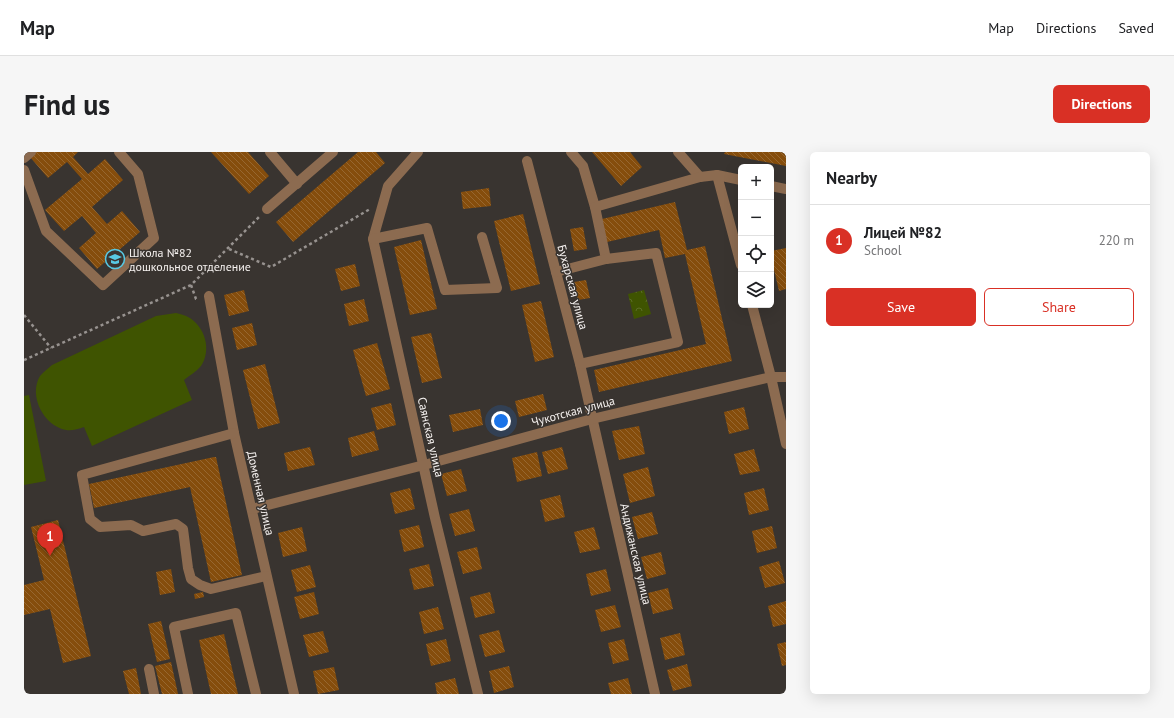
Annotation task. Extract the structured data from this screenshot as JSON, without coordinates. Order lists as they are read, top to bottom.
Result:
{
  "streets": {
    "street": [
      "Бухарская улица",
      "Чукотская улица",
      "Саянская улица",
      "Доменная улица",
      "Андижанская улица"
    ]
  },
  "crossings": [
    ["Бухарская улица", "Чукотская улица"],
    ["Бухарская улица", "Андижанская улица"],
    ["Чукотская улица", "Саянская улица"],
    ["Чукотская улица", "Доменная улица"],
    ["Чукотская улица", "Андижанская улица"]
  ],
  "places": {
    "school or university": ["Школа №82 дошкольное отделение"]
  },
  "page": {
    "header": "Map",
    "nav": ["Map", "Directions", "Saved"],
    "buttons": [
      "Directions",
      ["Save", "Share"]
    ],
    "title": "Find us",
    "heading": "Nearby",
    "map_buttons": ["+", "−"],
    "list": [
      {
        "mark": "1",
        "name": "Лицей №82",
        "note": "School",
        "value": "220 m"
      }
    ],
    "pins": "1"
  }
}
